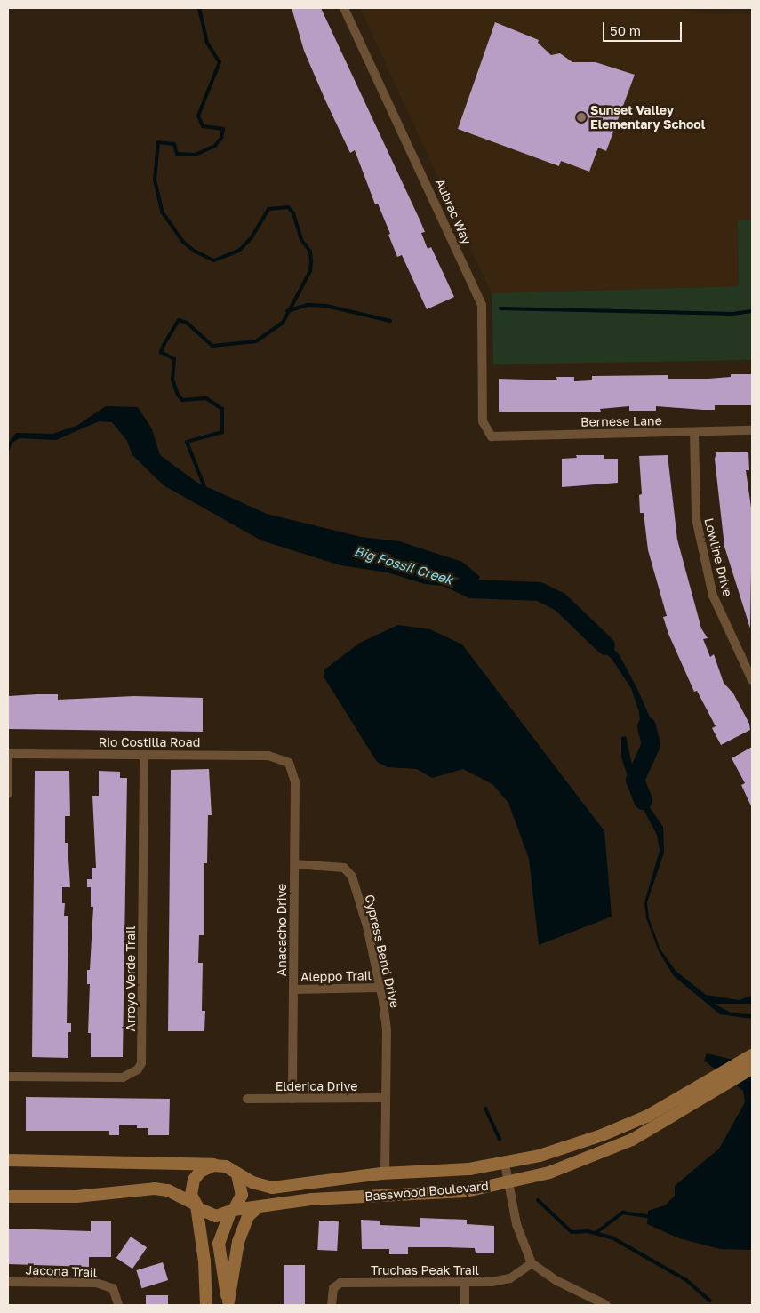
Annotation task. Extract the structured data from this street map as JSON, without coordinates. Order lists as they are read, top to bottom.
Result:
{
  "streets": {
    "main road": ["Basswood Boulevard"],
    "street": [
      "Aubrac Way",
      "Bernese Lane",
      "Lowline Drive",
      "Rio Costilla Road",
      "Anacacho Drive",
      "Cypress Bend Drive",
      "Aleppo Trail",
      "Arroyo Verde Trail",
      "Elderica Drive",
      "Truchas Peak Trail",
      "Jacona Trail"
    ]
  },
  "crossings": [
    ["Aubrac Way", "Bernese Lane"],
    ["Bernese Lane", "Lowline Drive"],
    ["Rio Costilla Road", "Anacacho Drive"],
    ["Rio Costilla Road", "Arroyo Verde Trail"],
    ["Anacacho Drive", "Cypress Bend Drive"],
    ["Anacacho Drive", "Aleppo Trail"],
    ["Anacacho Drive", "Elderica Drive"],
    ["Cypress Bend Drive", "Aleppo Trail"],
    ["Cypress Bend Drive", "Elderica Drive"],
    ["Cypress Bend Drive", "Basswood Boulevard"]
  ],
  "water": ["Big Fossil Creek"],
  "places": ["Sunset Valley Elementary School"],
  "scale_bar": "50 m"
}
